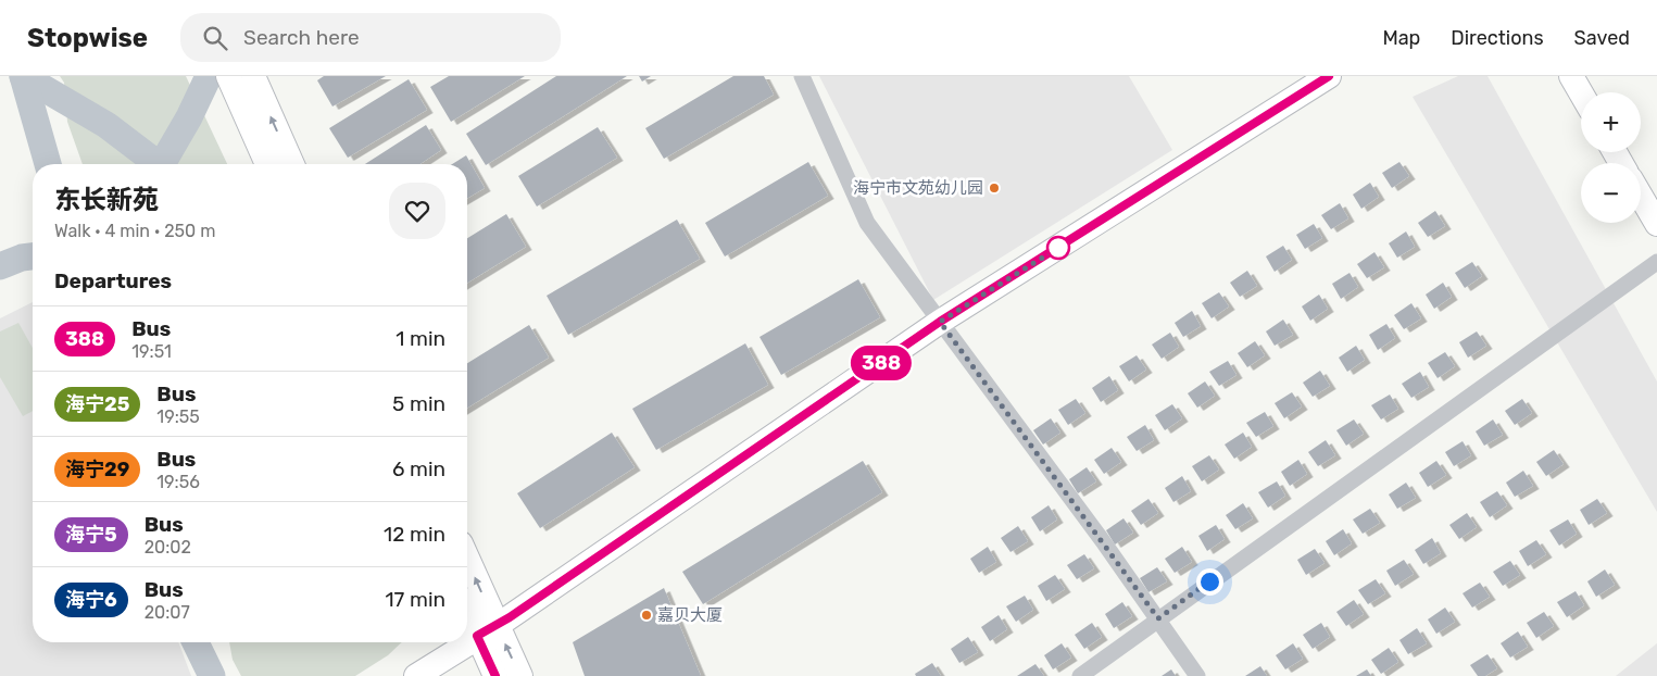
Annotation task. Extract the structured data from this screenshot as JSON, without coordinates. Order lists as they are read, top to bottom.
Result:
{
  "places": ["海宁市文苑幼儿园", "嘉贝大厦"],
  "lines": ["bus line 388"],
  "page": {
    "header": "Stopwise",
    "search": "Search here",
    "nav": ["Map", "Directions", "Saved"],
    "on_map": "388",
    "map_buttons": ["+", "−"],
    "heading": [
      ["东长新苑", "Walk · 4 min · 250 m"],
      "Departures"
    ],
    "list": [
      {
        "mark": "388",
        "name": "Bus",
        "note": "19:51",
        "value": "1 min"
      },
      {
        "mark": "海宁25",
        "name": "Bus",
        "note": "19:55",
        "value": "5 min"
      },
      {
        "mark": "海宁29",
        "name": "Bus",
        "note": "19:56",
        "value": "6 min"
      },
      {
        "mark": "海宁5",
        "name": "Bus",
        "note": "20:02",
        "value": "12 min"
      },
      {
        "mark": "海宁6",
        "name": "Bus",
        "note": "20:07",
        "value": "17 min"
      }
    ]
  }
}
